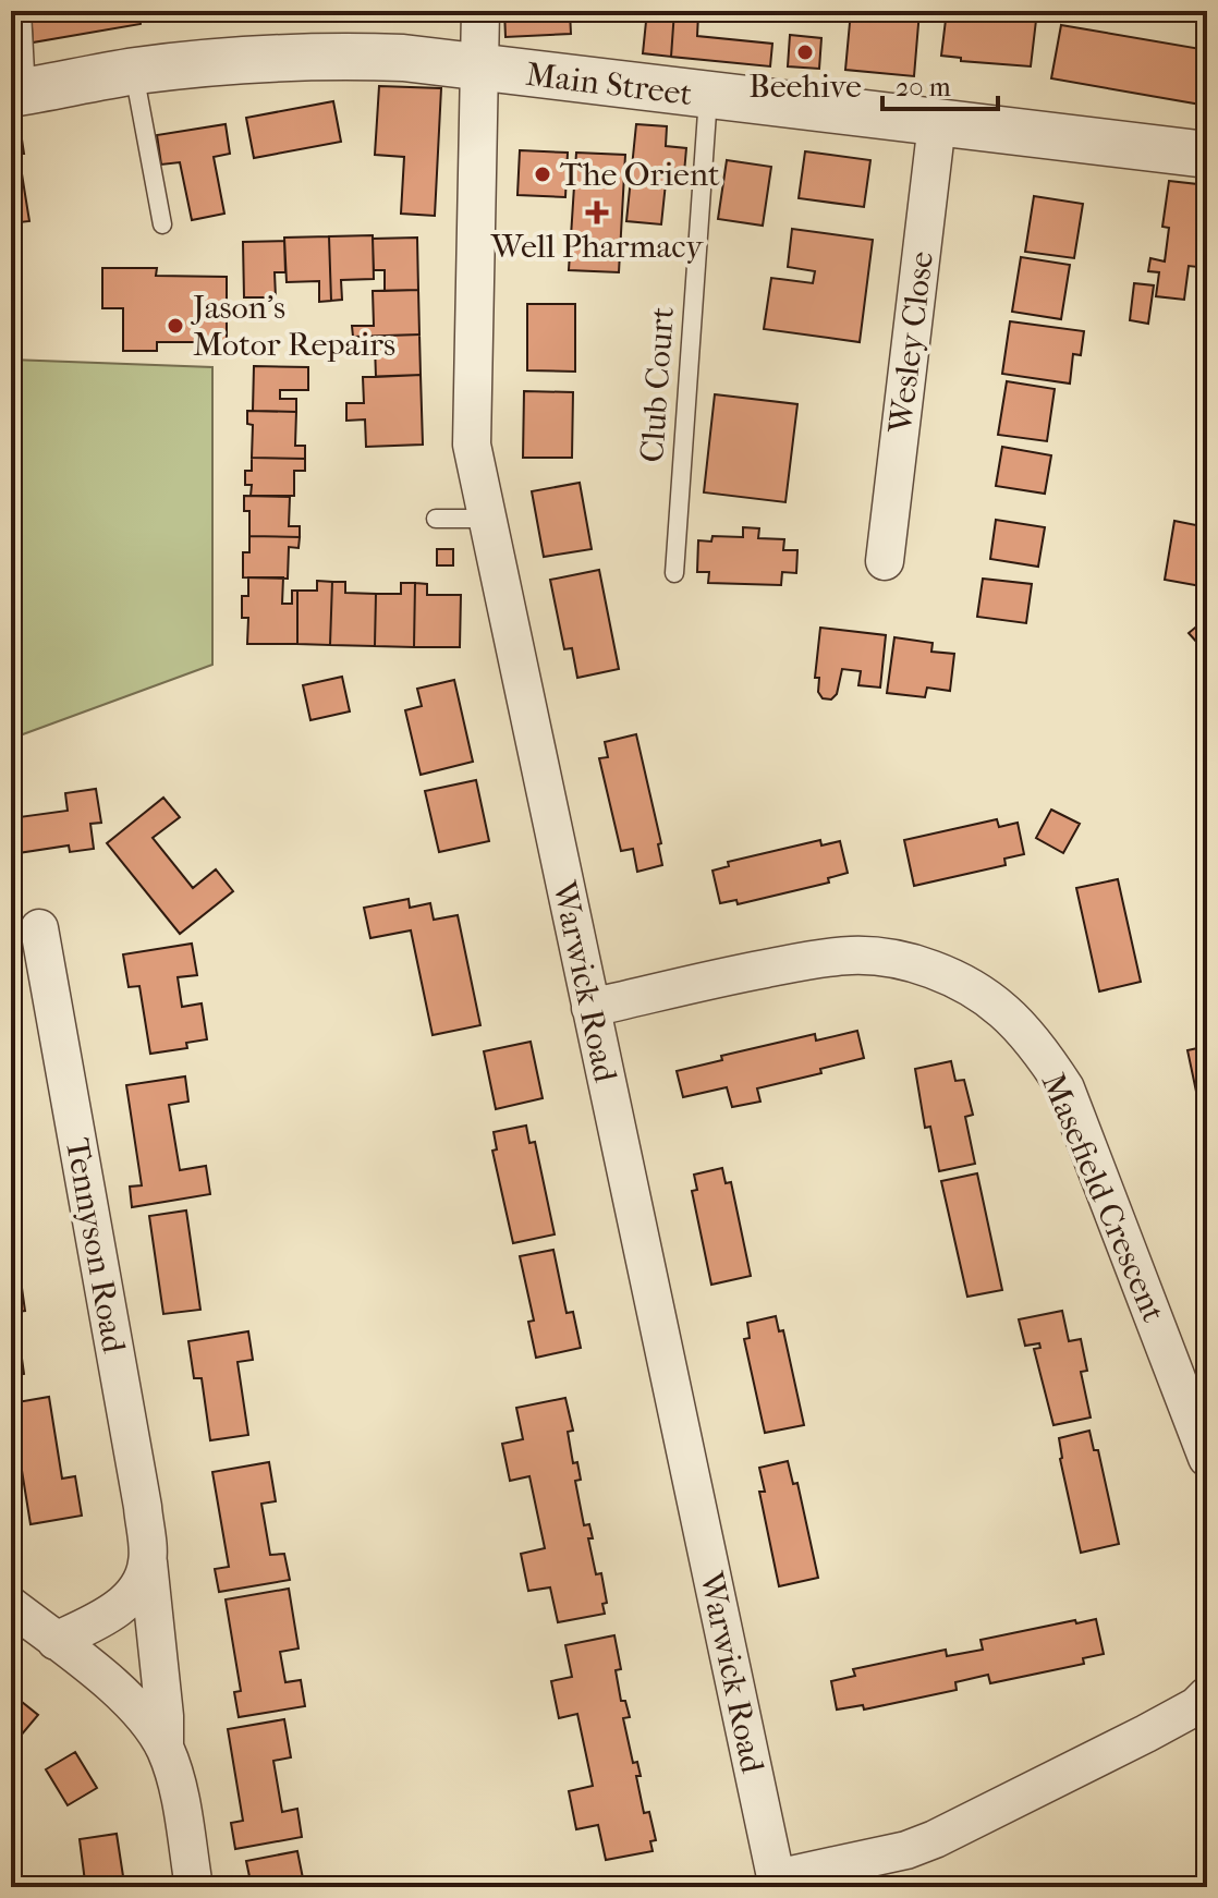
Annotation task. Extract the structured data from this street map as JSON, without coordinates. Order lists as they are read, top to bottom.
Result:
{
  "streets": {
    "street": [
      "Main Street",
      "Wesley Close",
      "Warwick Road",
      "Masefield Crescent",
      "Tennyson Road"
    ],
    "lane": ["Club Court"]
  },
  "crossings": [
    ["Main Street", "Wesley Close"],
    ["Main Street", "Club Court"],
    ["Main Street", "Warwick Road"],
    ["Warwick Road", "Masefield Crescent"]
  ],
  "places": {
    "other": ["Beehive", "The Orient", "Jason's Motor Repairs"],
    "health": ["Well Pharmacy"]
  },
  "scale_bar": "20 m"
}
